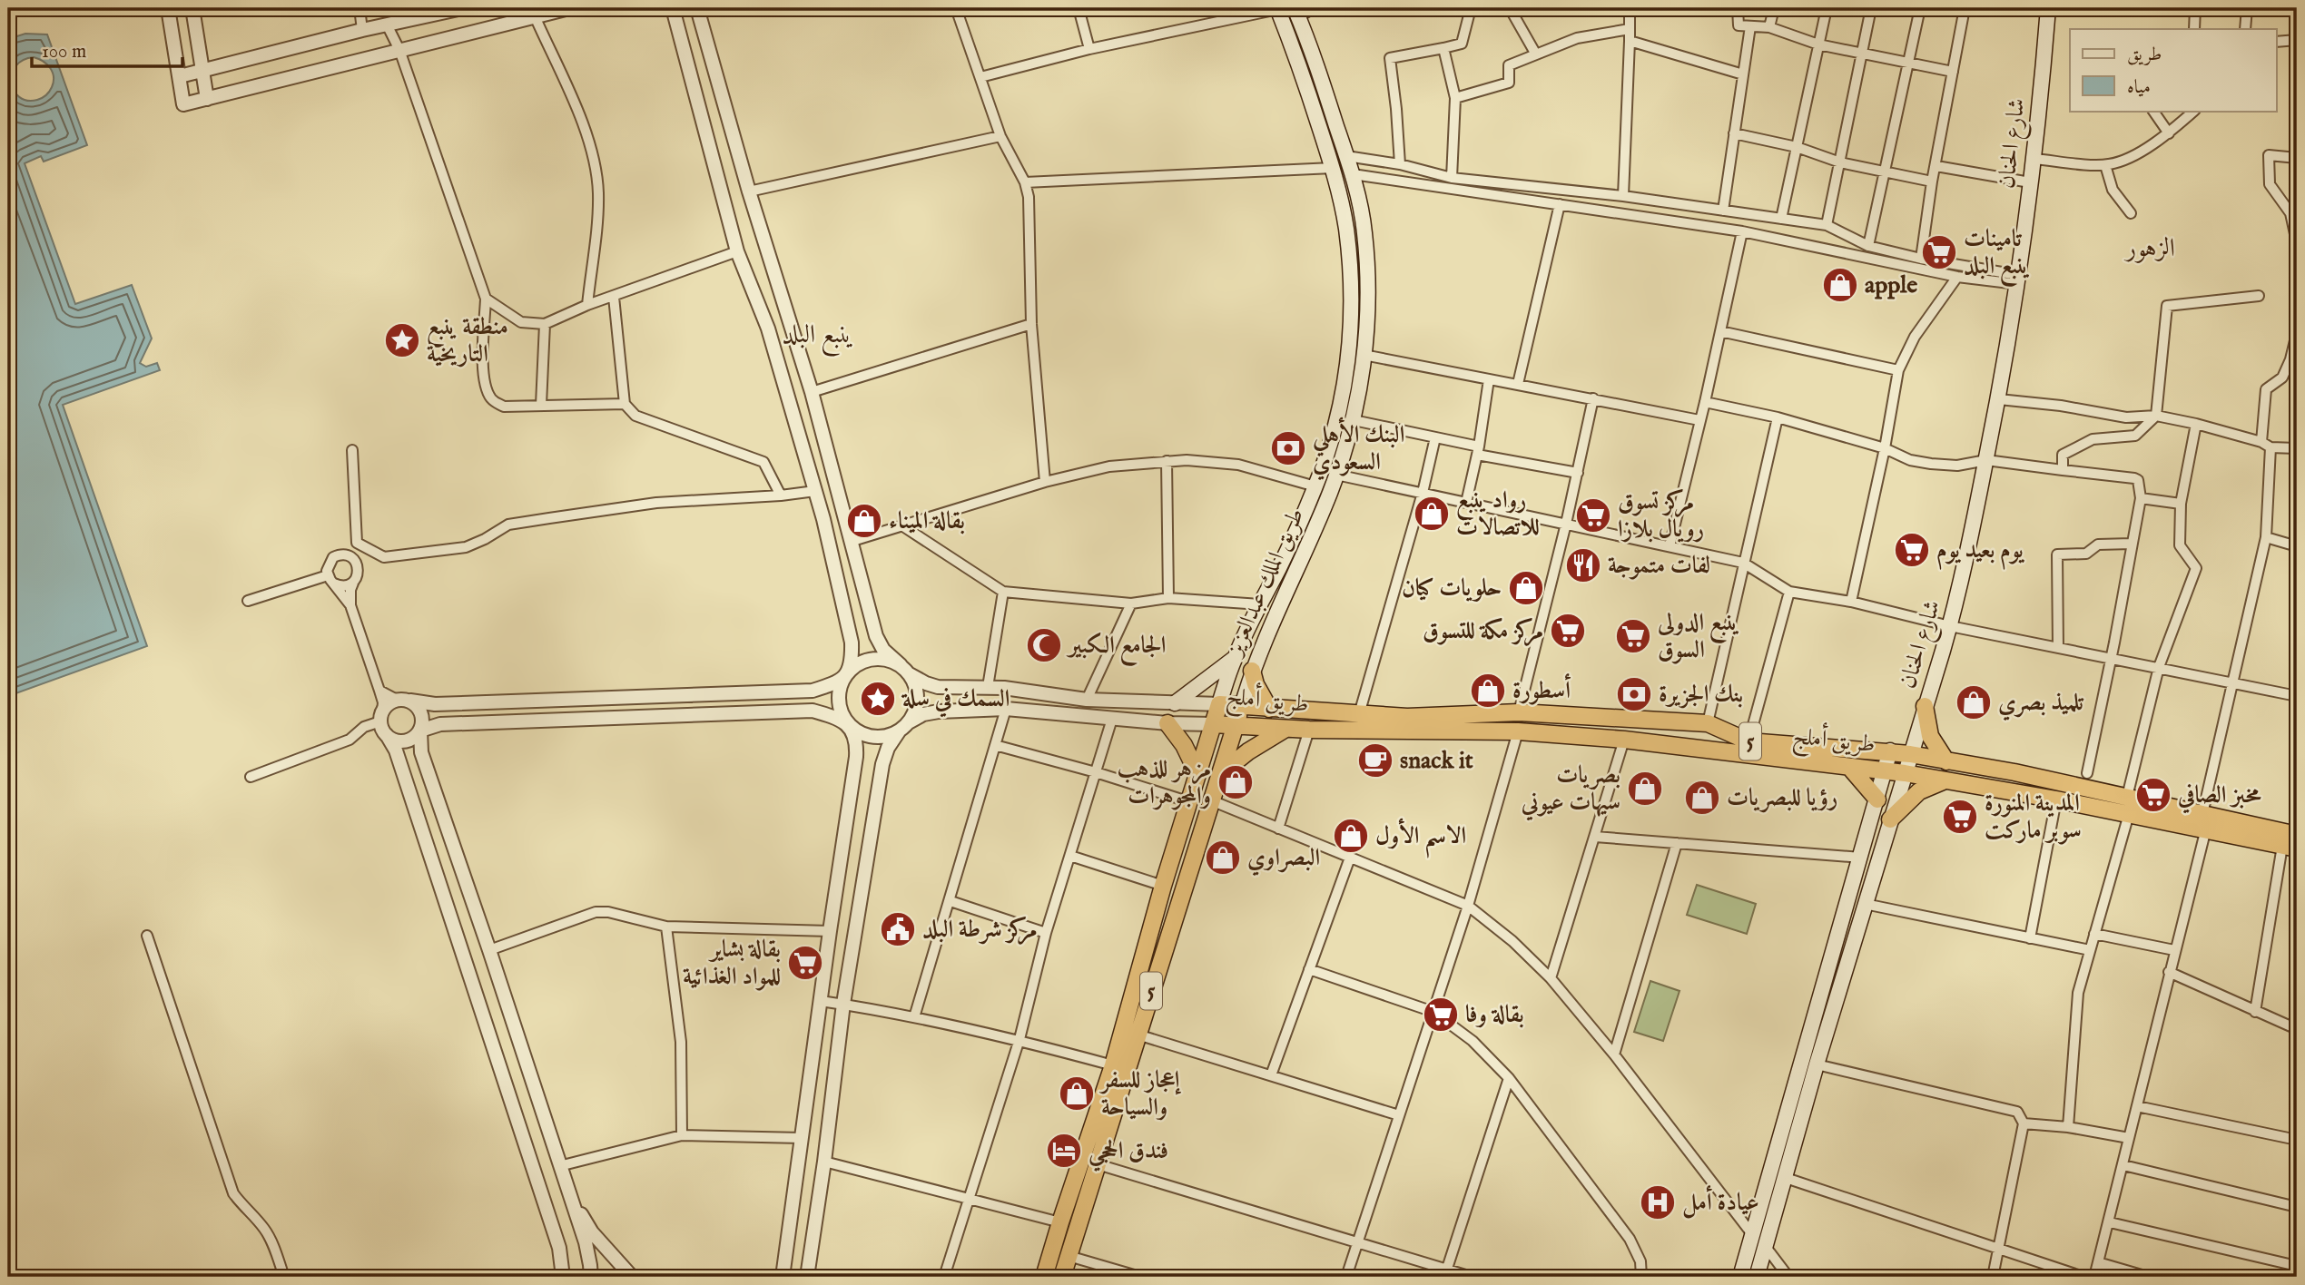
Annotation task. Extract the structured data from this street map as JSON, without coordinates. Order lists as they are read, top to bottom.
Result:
{
  "streets": {
    "highway": ["طريق الملك عبدالعزيز", "طريق أملج", "5"],
    "main road": ["شارع الحنان"]
  },
  "crossings": [
    ["شارع الحنان", "طريق أملج"],
    ["طريق الملك عبدالعزيز", "طريق أملج"],
    ["طريق أملج", "5"]
  ],
  "districts": ["الزهور", "ينبع البلد"],
  "places": {
    "supermarket": [
      "تامينات ينبع البلد",
      "مركز تسوق رويال بلازا",
      "يوم بعيد يوم",
      "مركز مكة للتسوق",
      "ينبع الدولى السوق",
      "مخبز الصافي",
      "المدينة المنورة سوبر ماركت",
      "بقالة بشاير للمواد الغذائية",
      "بقالة وفا"
    ],
    "shop": [
      "apple",
      "رواد ينبع للاتصالات",
      "بقالة الميناء",
      "حلويات كيان",
      "أسطورة",
      "تلميذ بصري",
      "مزهر للذهب والمجوهرات",
      "بصريات سيهات عيوني",
      "رؤيا للبصريات",
      "الاسم الأول",
      "البصراوي",
      "إعجاز للسفر والسياحة"
    ],
    "place": ["منطقة ينبع التاريخية", "السمك في سلة"],
    "bank": ["البنك الأهلي السعودي", "بنك الجزيرة"],
    "restaurant": ["لفات متموجة"],
    "mosque": ["الجامع الكبير"],
    "cafe": ["snack it"],
    "public building": ["مركز شرطة البلد"],
    "hotel": ["فندق الحجي"],
    "hospital": ["عيادة أمل"]
  },
  "legend": ["طريق", "مياه"],
  "scale_bar": "100 m"
}
